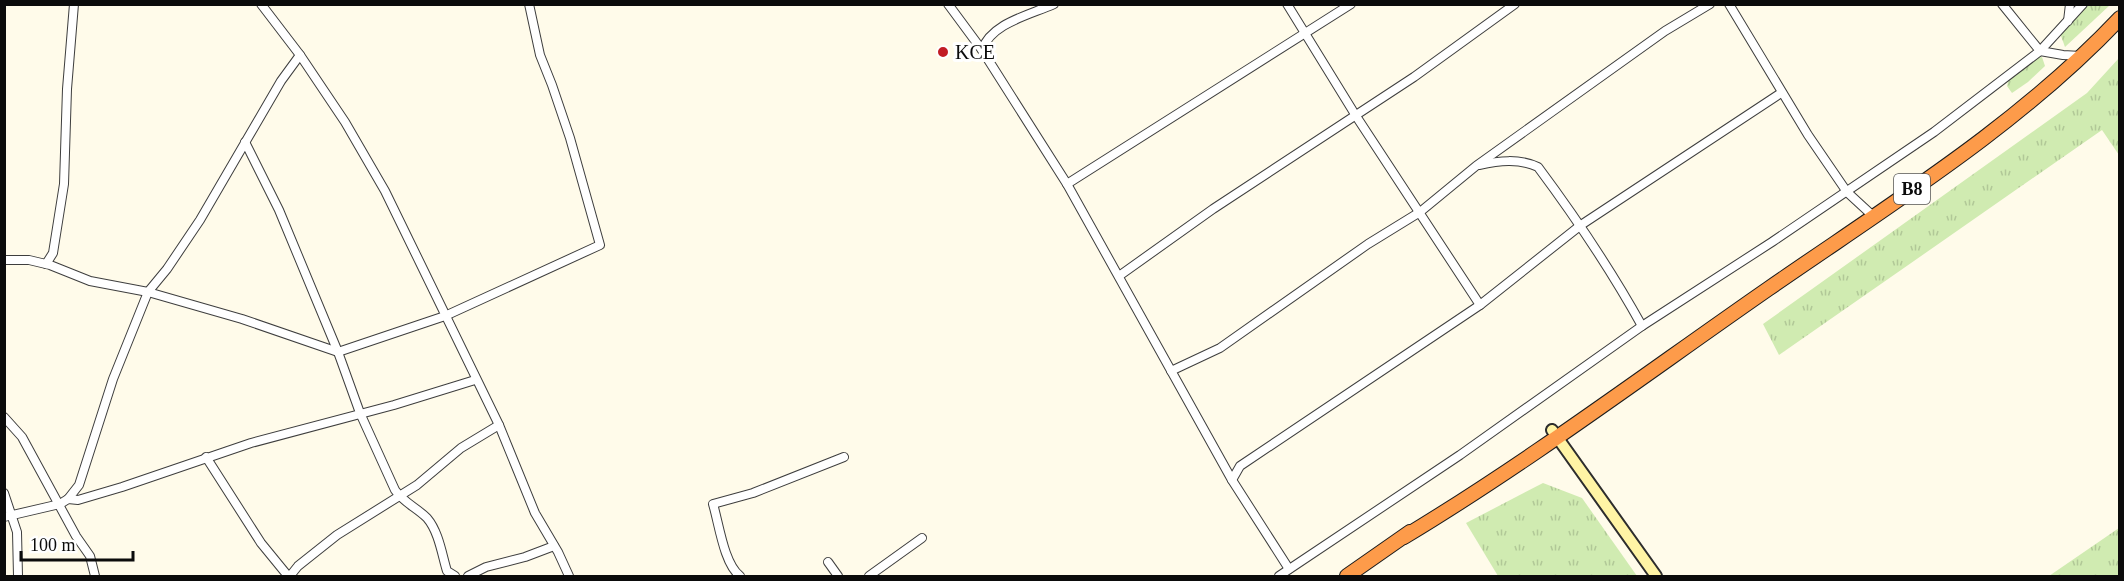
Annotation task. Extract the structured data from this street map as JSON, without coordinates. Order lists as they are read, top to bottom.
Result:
{
  "streets": {
    "highway": ["B8"]
  },
  "places": ["KCE"],
  "scale_bar": "100 m"
}
